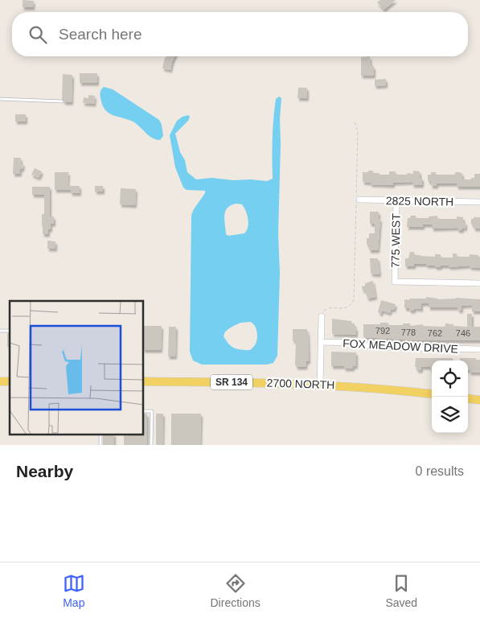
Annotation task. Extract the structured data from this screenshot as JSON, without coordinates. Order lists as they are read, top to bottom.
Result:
{
  "streets": {
    "main road": ["SR 134", "2700 NORTH"],
    "street": ["2825 NORTH", "775 WEST", "FOX MEADOW DRIVE"]
  },
  "crossings": [
    ["2825 NORTH", "775 WEST"]
  ],
  "house_numbers": [
    "792",
    "778",
    "762",
    "746"
  ],
  "page": {
    "search": "Search here",
    "heading": ["Nearby", "0 results"],
    "nav": ["Map", "Directions", "Saved"]
  }
}
